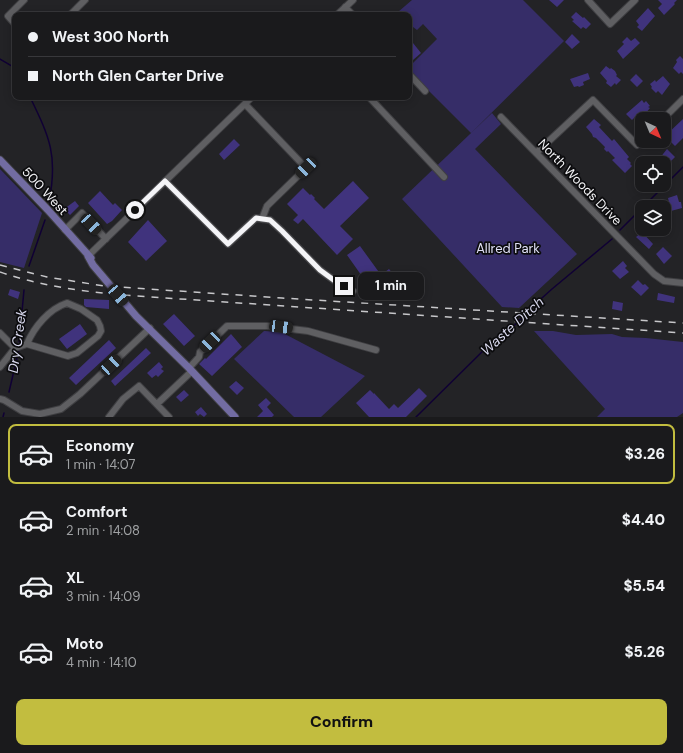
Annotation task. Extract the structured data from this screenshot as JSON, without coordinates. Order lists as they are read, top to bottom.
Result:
{
  "streets": {
    "main road": ["500 West"],
    "street": ["North Woods Drive"]
  },
  "water": ["Waste Ditch", "Dry Creek"],
  "parks": ["Allred Park"],
  "north": "bottom right",
  "page": {
    "banner": ["West 300 North", "North Glen Carter Drive"],
    "bubble": "1 min",
    "list": [
      {
        "name": "Economy",
        "note": "1 min · 14:07",
        "value": "$3.26"
      },
      {
        "name": "Comfort",
        "note": "2 min · 14:08",
        "value": "$4.40"
      },
      {
        "name": "XL",
        "note": "3 min · 14:09",
        "value": "$5.54"
      },
      {
        "name": "Moto",
        "note": "4 min · 14:10",
        "value": "$5.26"
      }
    ],
    "buttons": "Confirm"
  }
}
